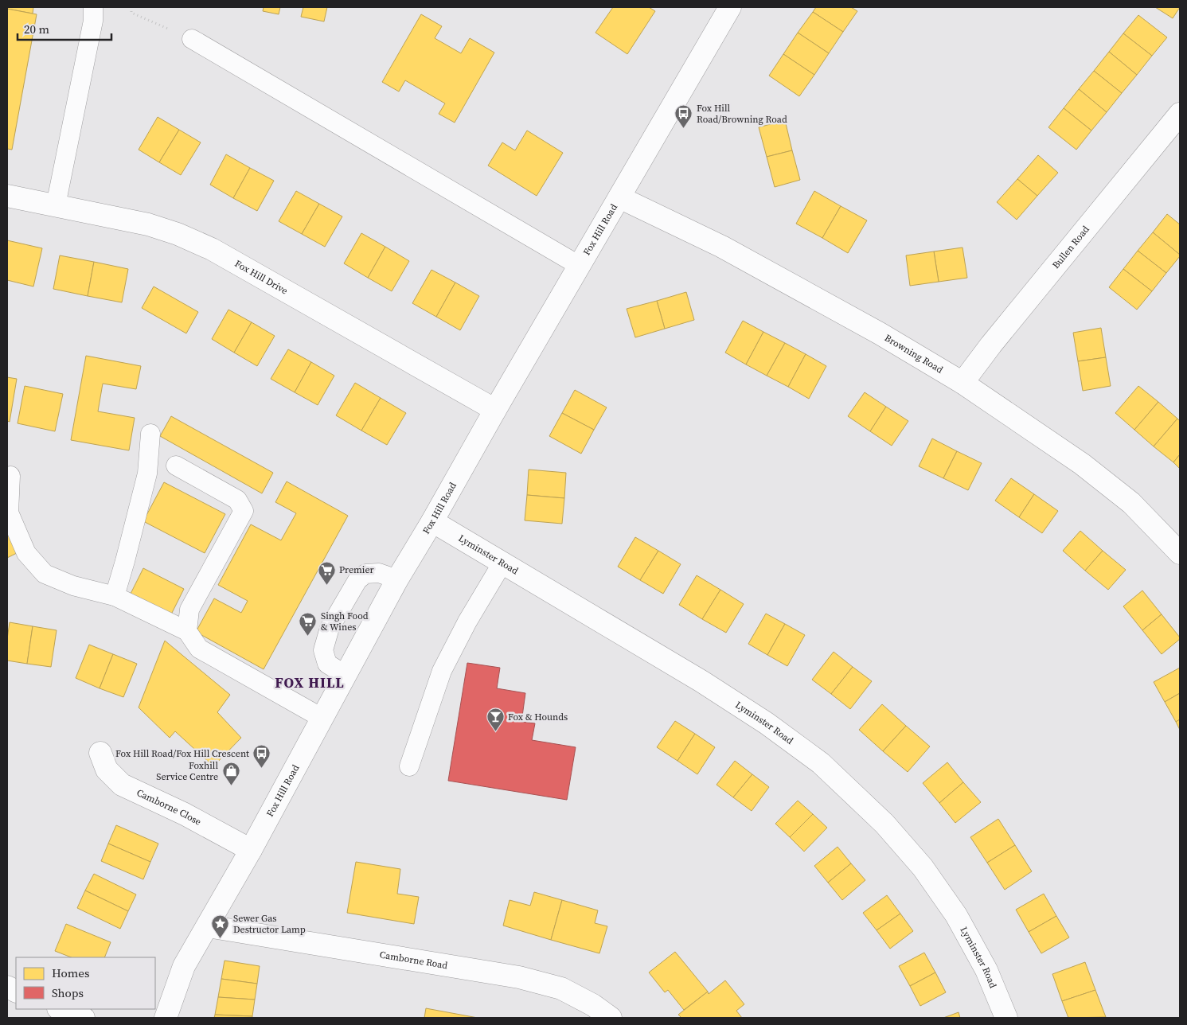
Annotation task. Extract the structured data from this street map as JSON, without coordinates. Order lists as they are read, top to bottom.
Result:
{
  "streets": {
    "street": [
      "Fox Hill Road",
      "Bullen Road",
      "Fox Hill Drive",
      "Browning Road",
      "Lyminster Road",
      "Camborne Close",
      "Camborne Road"
    ]
  },
  "crossings": [
    ["Fox Hill Road", "Fox Hill Drive"],
    ["Fox Hill Road", "Browning Road"],
    ["Fox Hill Road", "Lyminster Road"],
    ["Fox Hill Road", "Camborne Close"],
    ["Fox Hill Road", "Camborne Road"],
    ["Bullen Road", "Browning Road"]
  ],
  "districts": ["FOX HILL"],
  "places": {
    "bus stop": ["Fox Hill Road/Browning Road", "Fox Hill Road/Fox Hill Crescent"],
    "supermarket": ["Premier", "Singh Food & Wines"],
    "bar": ["Fox & Hounds"],
    "shop": ["Foxhill Service Centre"],
    "place": ["Sewer Gas Destructor Lamp"]
  },
  "legend": ["Homes", "Shops"],
  "scale_bar": "20 m"
}
